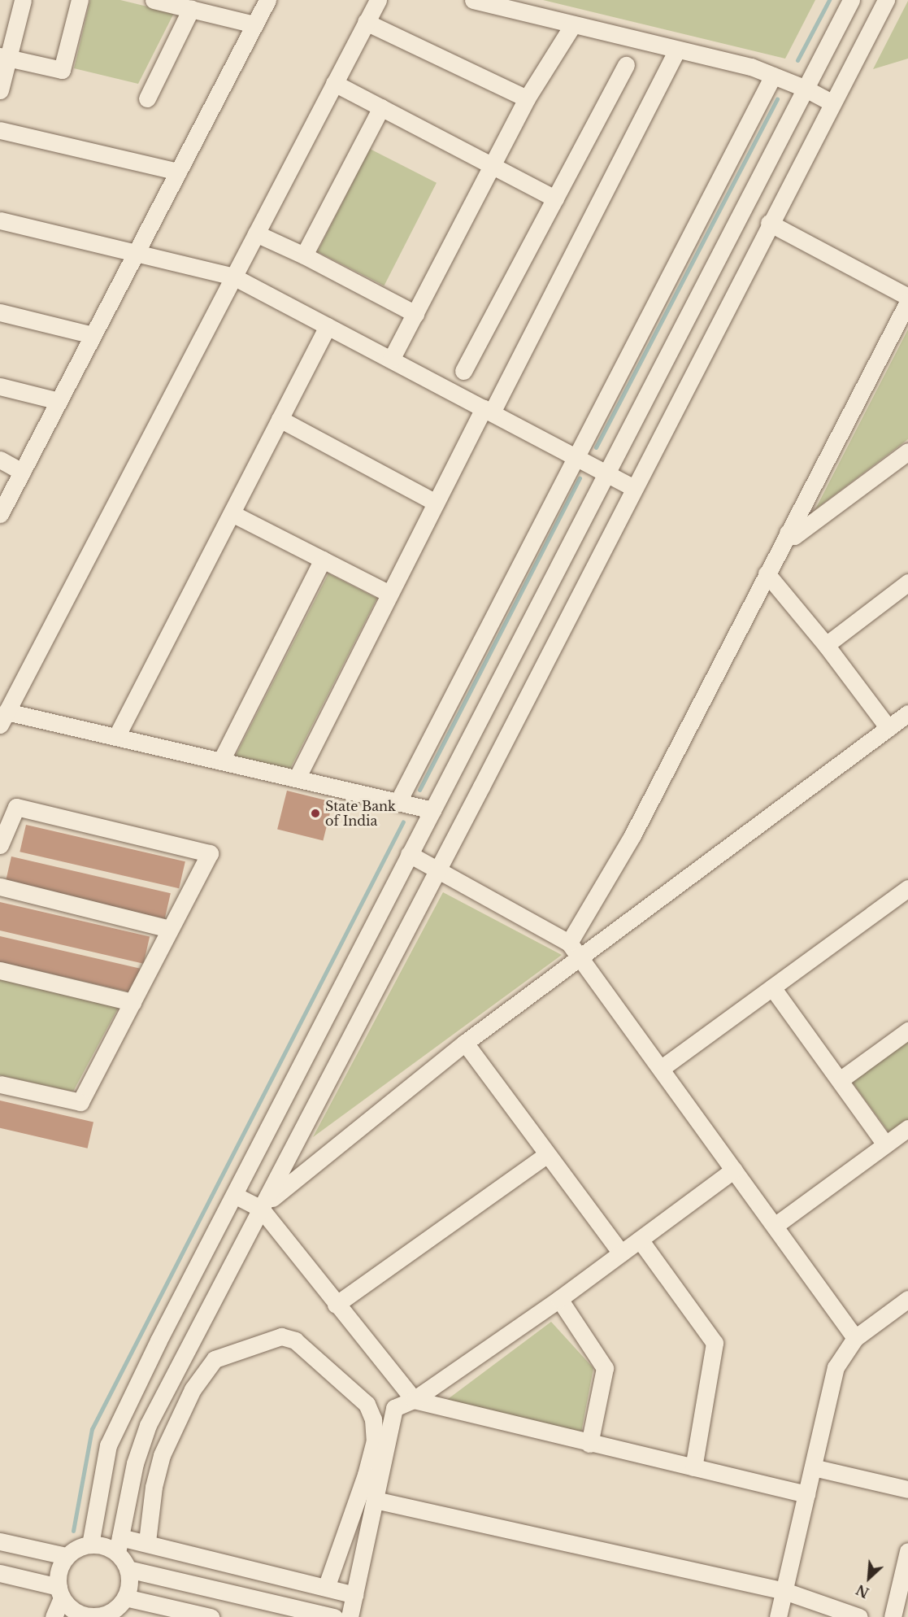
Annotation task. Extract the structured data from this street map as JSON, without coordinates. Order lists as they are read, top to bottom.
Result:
{
  "places": ["State Bank of India"],
  "north": "bottom left"
}
